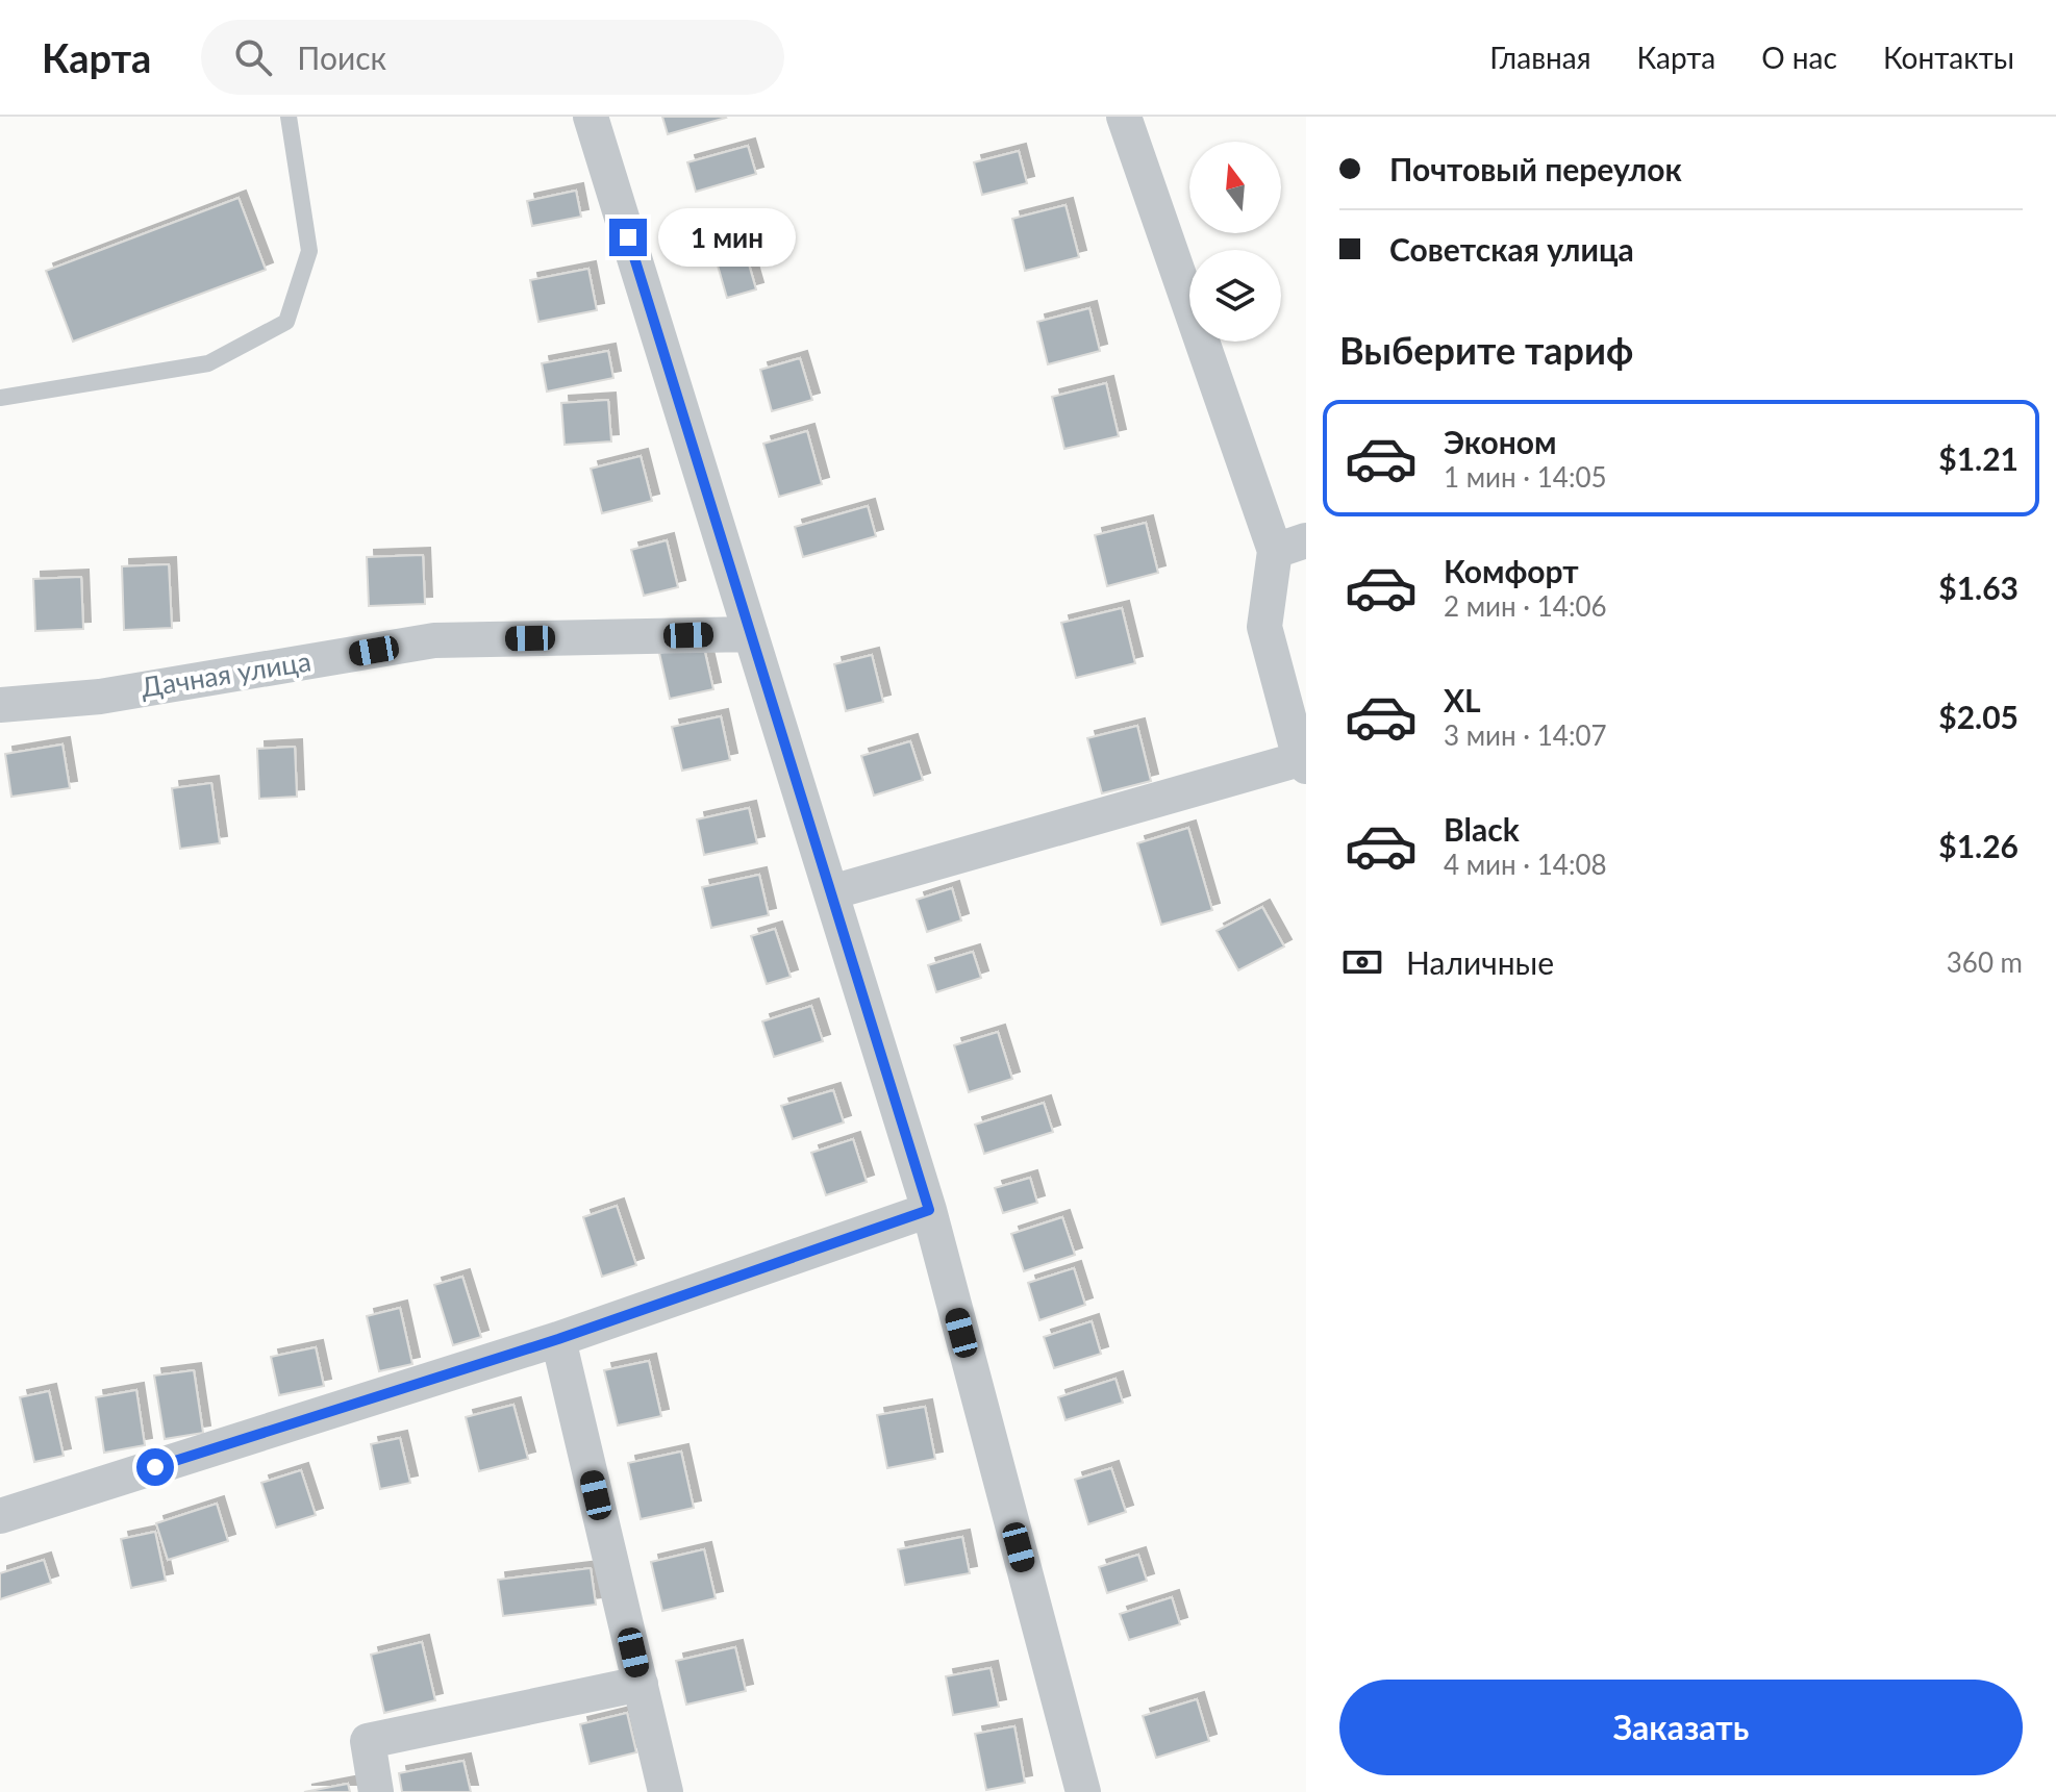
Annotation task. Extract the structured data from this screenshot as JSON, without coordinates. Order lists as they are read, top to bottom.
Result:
{
  "streets": {
    "street": ["Дачная улица"]
  },
  "north": "top",
  "page": {
    "header": "Карта",
    "search": "Поиск",
    "nav": [
      "Главная",
      "Карта",
      "О нас",
      "Контакты"
    ],
    "banner": ["Почтовый переулок", "Советская улица"],
    "bubble": "1 мин",
    "heading": "Выберите тариф",
    "list": [
      {
        "name": "Эконом",
        "note": "1 мин · 14:05",
        "value": "$1.21"
      },
      {
        "name": "Комфорт",
        "note": "2 мин · 14:06",
        "value": "$1.63"
      },
      {
        "name": "XL",
        "note": "3 мин · 14:07",
        "value": "$2.05"
      },
      {
        "name": "Black",
        "note": "4 мин · 14:08",
        "value": "$1.26"
      }
    ],
    "pay": ["Наличные", "360 m"],
    "buttons": "Заказать"
  }
}
